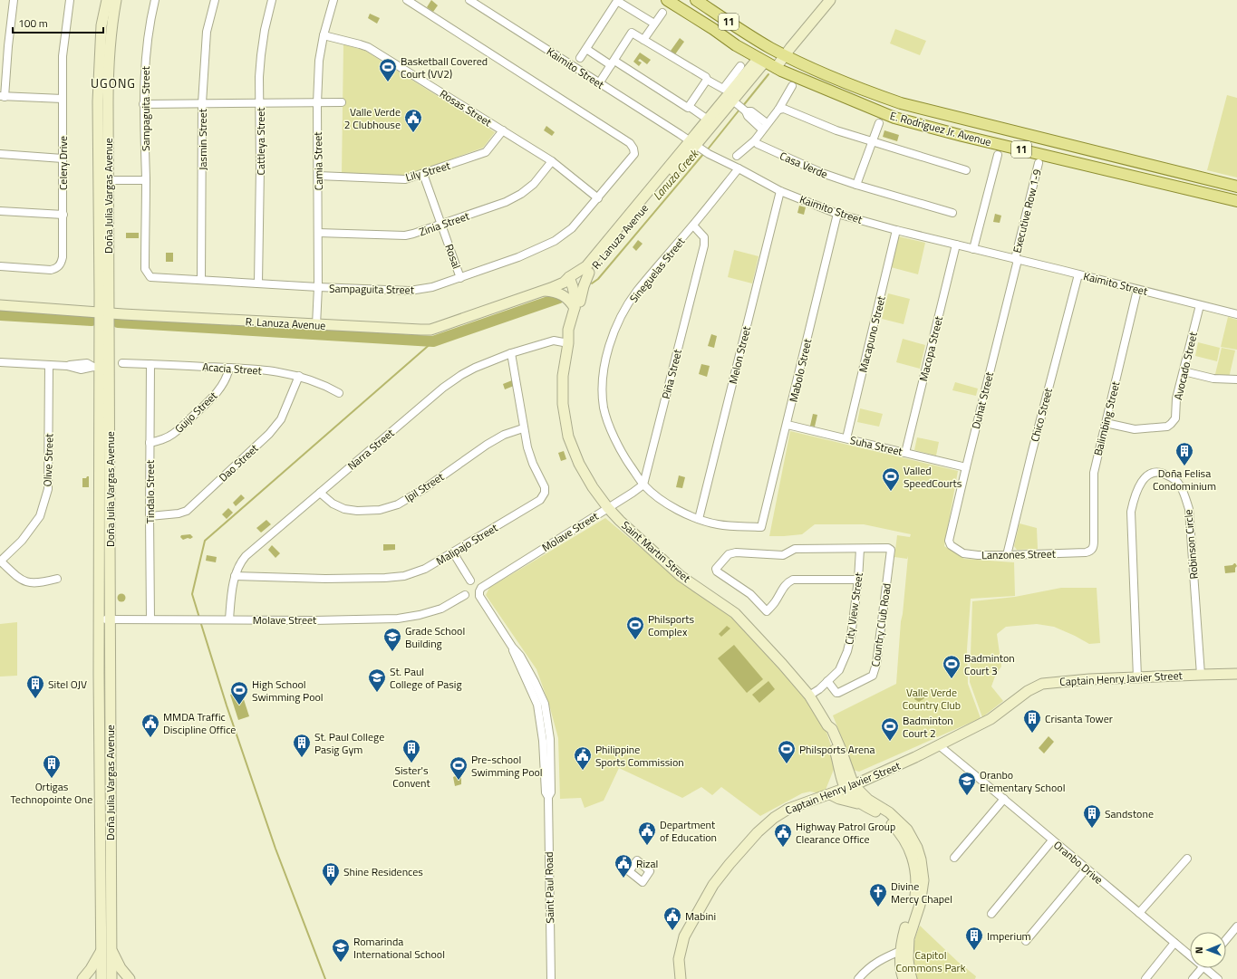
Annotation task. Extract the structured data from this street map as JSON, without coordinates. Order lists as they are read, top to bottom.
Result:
{
  "streets": {
    "main road": [
      "11",
      "E. Rodriguez Jr. Avenue",
      "Doña Julia Vargas Avenue",
      "R. Lanuza Avenue",
      "Saint Martin Street",
      "Captain Henry Javier Street"
    ],
    "street": [
      "Kaimito Street",
      "Rosas Street",
      "Sampaguita Street",
      "Jasmin Street",
      "Cattleya Street",
      "Camia Street",
      "Celery Drive",
      "Casa Verde",
      "Lily Street",
      "Executive Row 1-9",
      "Zinia Street",
      "Rosal",
      "Sineguelas Street",
      "Macapuno Street",
      "Macopa Street",
      "Melon Street",
      "Avocado Street",
      "Acacia Street",
      "Mabolo Street",
      "Piña Street",
      "Duhat Street",
      "Guijo Street",
      "Chico Street",
      "Balimbing Street",
      "Suha Street",
      "Narra Street",
      "Olive Street",
      "Dao Street",
      "Ipil Street",
      "Tindalo Street",
      "Molave Street",
      "Malipajo Street",
      "Robinson Circle",
      "Lanzones Street",
      "City View Street",
      "Country Club Road",
      "Oranbo Drive",
      "Saint Paul Road"
    ]
  },
  "crossings": [
    ["Kaimito Street", "Executive Row 1-9"],
    ["Kaimito Street", "R. Lanuza Avenue"],
    ["Kaimito Street", "Sineguelas Street"],
    ["Kaimito Street", "Macapuno Street"],
    ["Kaimito Street", "Macopa Street"],
    ["Kaimito Street", "Melon Street"],
    ["Kaimito Street", "Avocado Street"],
    ["Kaimito Street", "Mabolo Street"],
    ["Kaimito Street", "Duhat Street"],
    ["Kaimito Street", "Chico Street"],
    ["Kaimito Street", "Balimbing Street"],
    ["Rosas Street", "Sampaguita Street"],
    ["Rosas Street", "Camia Street"],
    ["Rosas Street", "Lily Street"],
    ["Rosas Street", "Zinia Street"],
    ["Sampaguita Street", "Jasmin Street"],
    ["Sampaguita Street", "Cattleya Street"],
    ["Sampaguita Street", "Camia Street"],
    ["Sampaguita Street", "Rosal"],
    ["E. Rodriguez Jr. Avenue", "R. Lanuza Avenue"],
    ["Camia Street", "Lily Street"],
    ["Camia Street", "Zinia Street"],
    ["Camia Street", "R. Lanuza Avenue"],
    ["Lily Street", "Rosal"],
    ["Doña Julia Vargas Avenue", "R. Lanuza Avenue"],
    ["Doña Julia Vargas Avenue", "Molave Street"],
    ["Executive Row 1-9", "Duhat Street"],
    ["Zinia Street", "Rosal"],
    ["R. Lanuza Avenue", "Saint Martin Street"],
    ["Sineguelas Street", "Melon Street"],
    ["Sineguelas Street", "Mabolo Street"],
    ["Sineguelas Street", "Piña Street"],
    ["Macapuno Street", "Suha Street"],
    ["Macopa Street", "Suha Street"],
    ["Avocado Street", "Balimbing Street"],
    ["Acacia Street", "Guijo Street"],
    ["Acacia Street", "Dao Street"],
    ["Acacia Street", "Tindalo Street"],
    ["Mabolo Street", "Suha Street"],
    ["Duhat Street", "Suha Street"],
    ["Duhat Street", "Lanzones Street"],
    ["Guijo Street", "Tindalo Street"],
    ["Chico Street", "Lanzones Street"],
    ["Balimbing Street", "Lanzones Street"],
    ["Narra Street", "Ipil Street"],
    ["Narra Street", "Molave Street"],
    ["Narra Street", "Malipajo Street"],
    ["Narra Street", "Saint Martin Street"],
    ["Dao Street", "Tindalo Street"],
    ["Ipil Street", "Malipajo Street"],
    ["Tindalo Street", "Molave Street"],
    ["Molave Street", "Saint Martin Street"],
    ["Molave Street", "Saint Paul Road"],
    ["Robinson Circle", "Captain Henry Javier Street"],
    ["Saint Martin Street", "City View Street"],
    ["Saint Martin Street", "Captain Henry Javier Street"],
    ["City View Street", "Country Club Road"],
    ["Captain Henry Javier Street", "Oranbo Drive"]
  ],
  "districts": ["UGONG"],
  "water": ["Lanuza Creek"],
  "parks": ["Valle Verde Country Club", "Capitol Commons Park"],
  "places": {
    "sports": [
      "Basketball Covered Court (VV2)",
      "Valled SpeedCourts",
      "Philsports Complex",
      "Badminton Court 3",
      "High School Swimming Pool",
      "Badminton Court 2",
      "Philsports Arena",
      "Pre-school Swimming Pool"
    ],
    "public building": [
      "Valle Verde 2 Clubhouse",
      "MMDA Traffic Discipline Office",
      "Philippine Sports Commission",
      "Department of Education",
      "Highway Patrol Group Clearance Office",
      "Rizal",
      "Mabini"
    ],
    "building": [
      "Doña Felisa Condominium",
      "Sitel OJV",
      "Crisanta Tower",
      "St. Paul College Pasig Gym",
      "Sister's Convent",
      "Ortigas Technopointe One",
      "Sandstone",
      "Shine Residences",
      "Imperium"
    ],
    "school or university": [
      "Grade School Building",
      "St. Paul College of Pasig",
      "Oranbo Elementary School",
      "Romarinda International School"
    ],
    "church": ["Divine Mercy Chapel"]
  },
  "scale_bar": "100 m",
  "north": "left"
}
